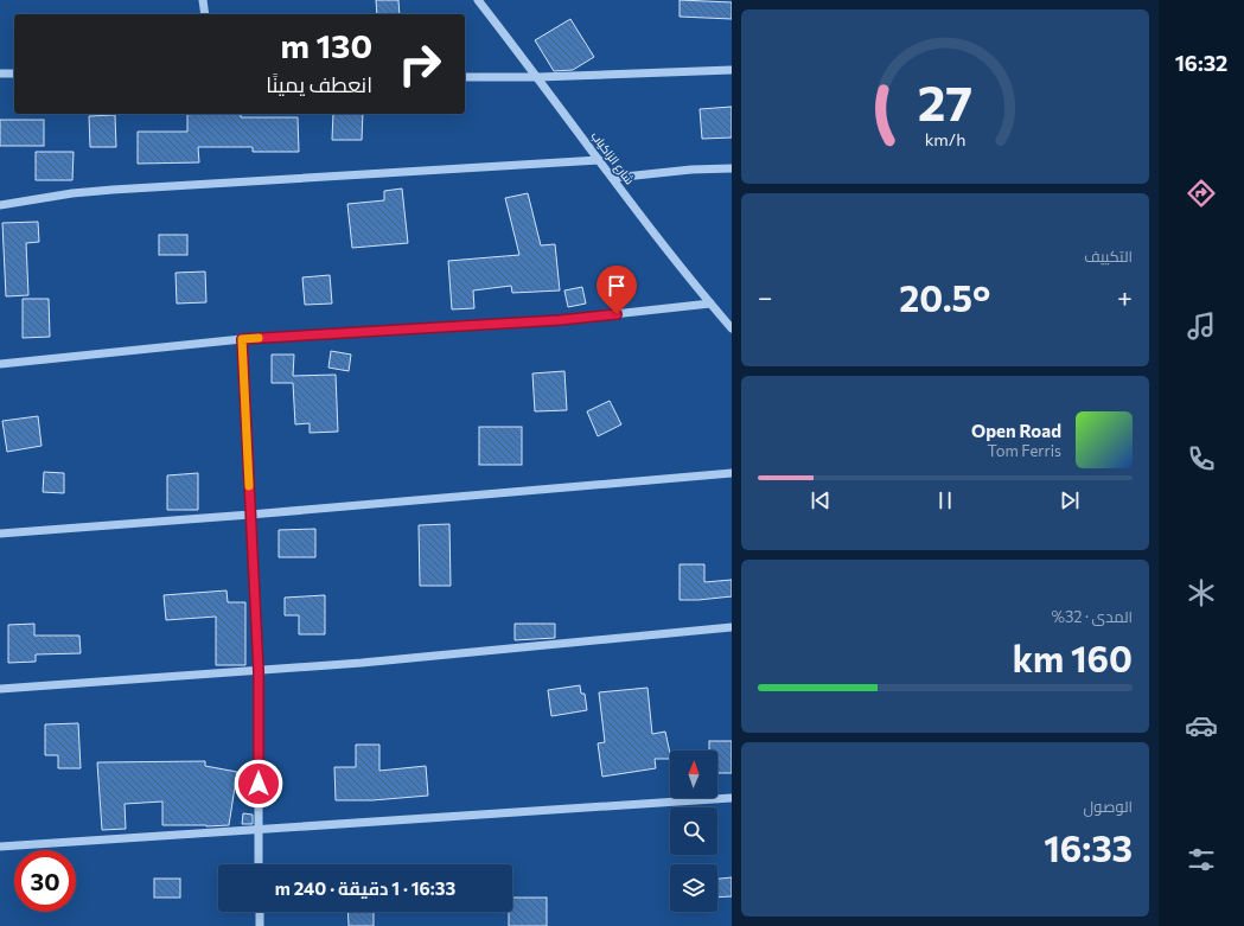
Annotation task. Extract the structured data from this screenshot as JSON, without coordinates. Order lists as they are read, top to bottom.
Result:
{
  "streets": {
    "street": ["شارع الزاكياب"]
  },
  "north": "top",
  "page": {
    "tabs": "16:32",
    "turn": ["130 m", "انعطف يمينًا"],
    "tile": [
      "التكييف",
      ["المدى · 32%", "160 km"],
      ["الوصول", "16:33"]
    ],
    "heat": ["−", "20.5°", "+"],
    "song": ["Open Road", "Tom Ferris"],
    "limit": "30",
    "trip": "16:33 · 1 دقيقة · 240 m",
    "gauge": ["27", "km/h"]
  }
}
